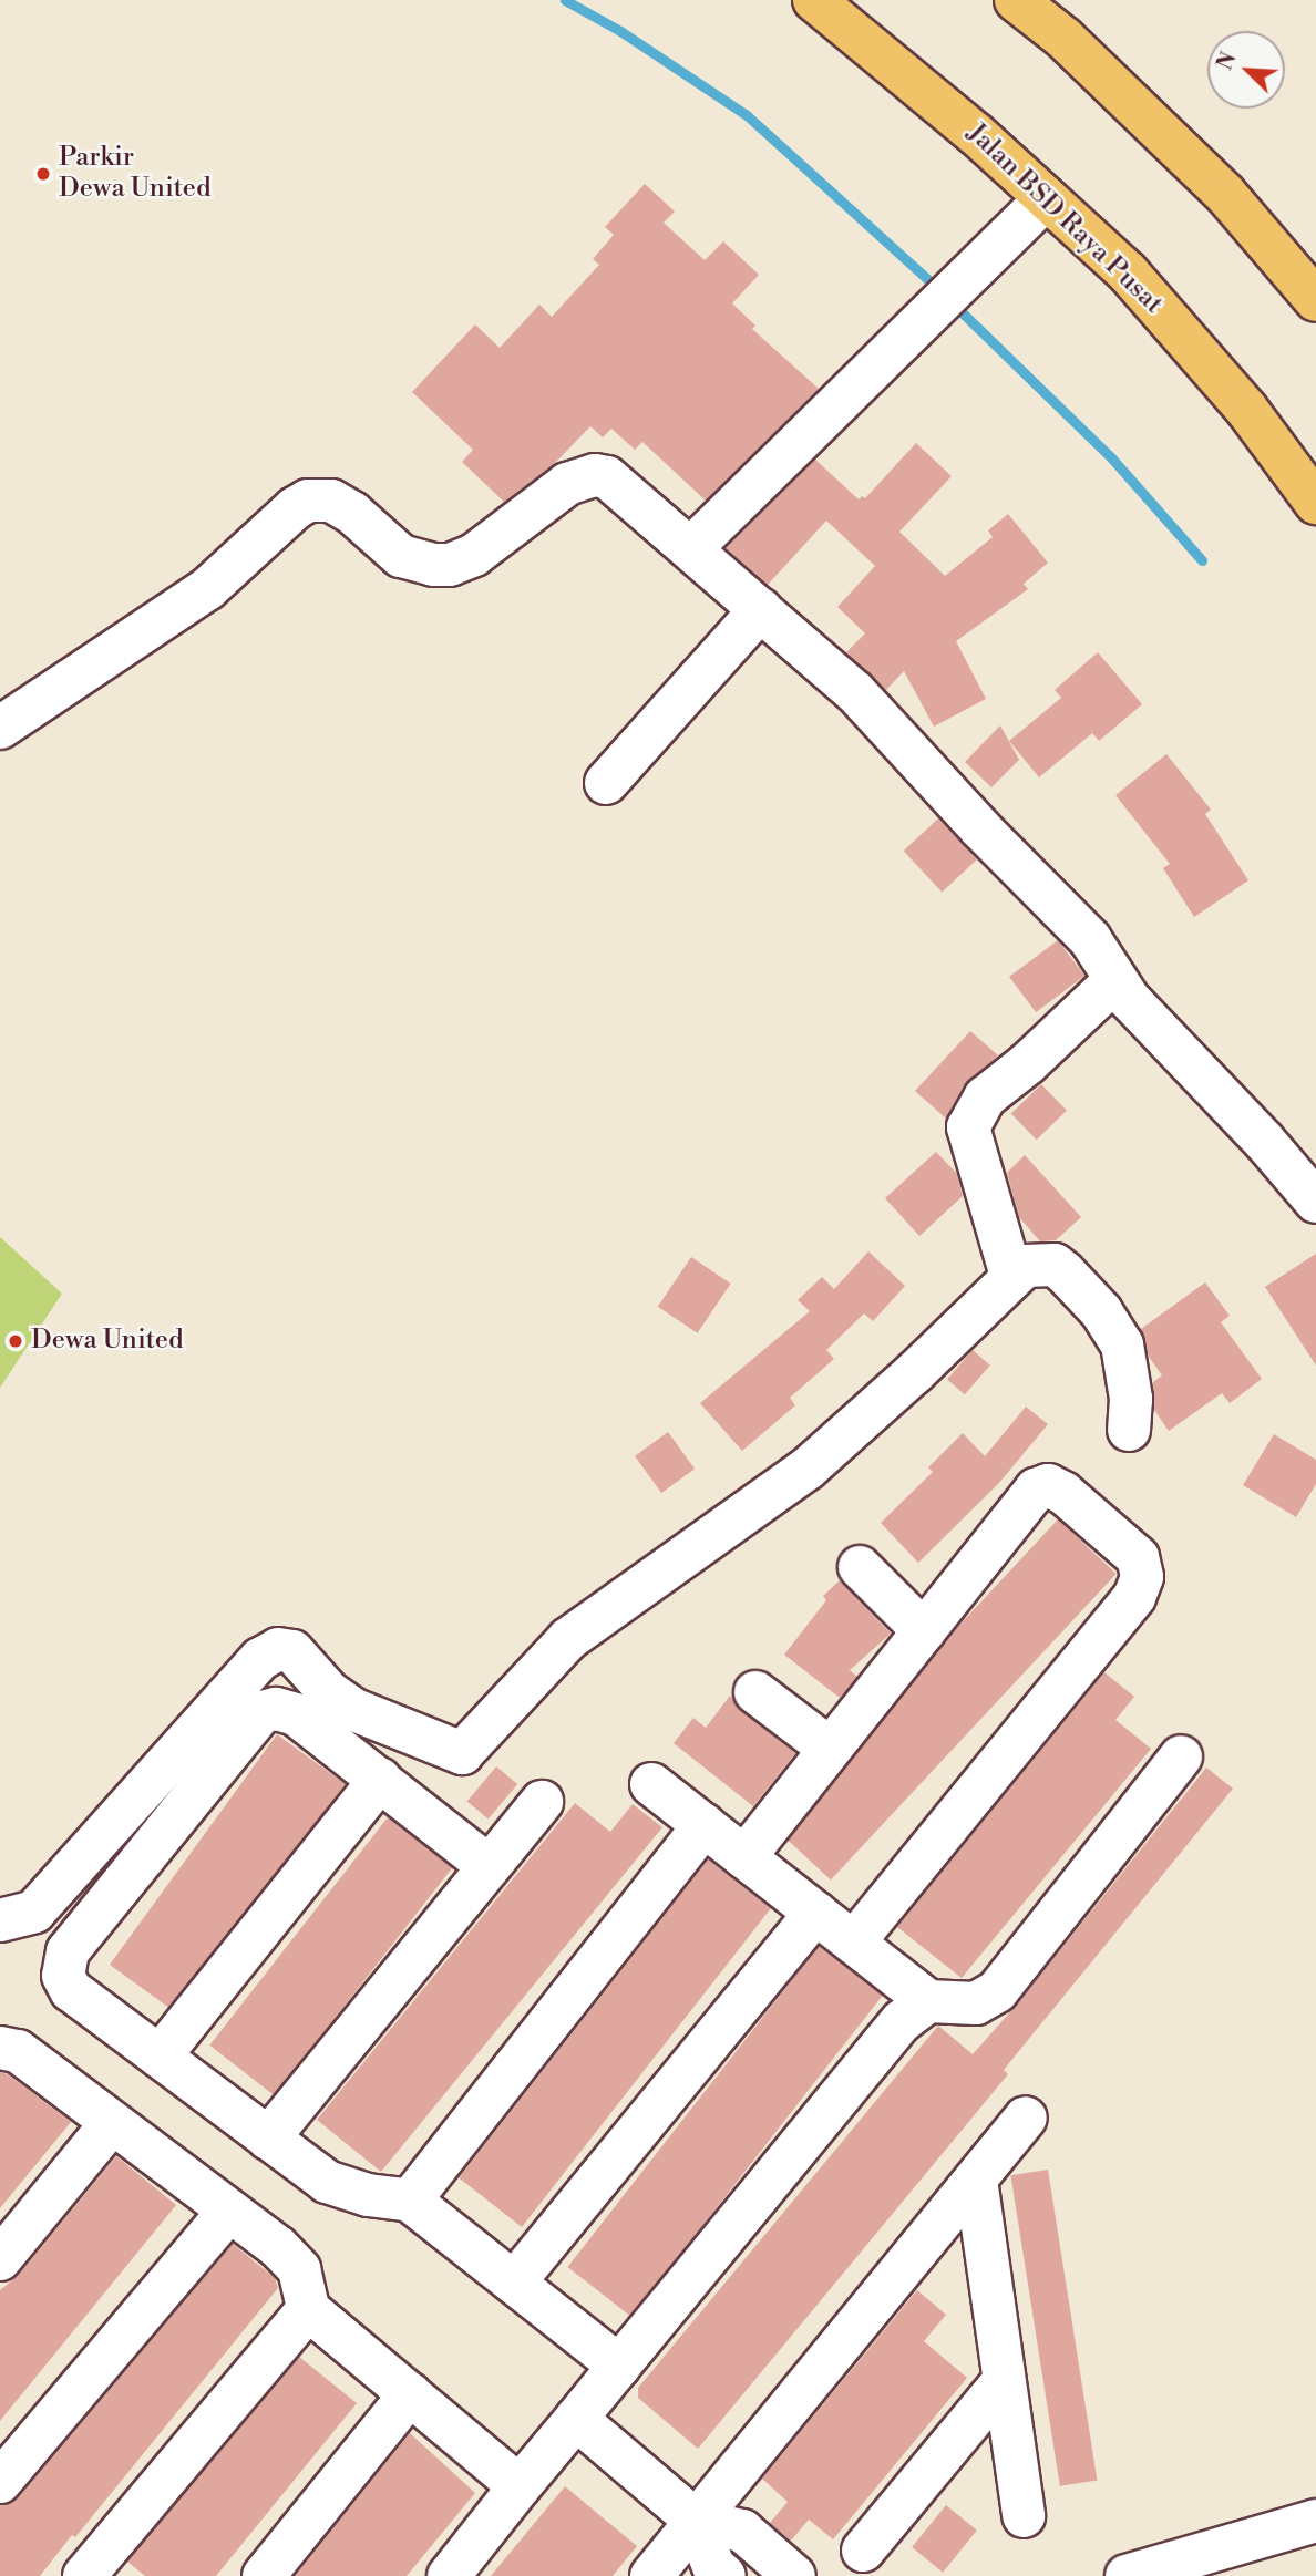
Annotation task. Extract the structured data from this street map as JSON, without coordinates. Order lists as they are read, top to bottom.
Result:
{
  "streets": {
    "main road": ["Jalan BSD Raya Pusat"]
  },
  "places": ["Parkir Dewa United", "Dewa United"],
  "north": "top left"
}
